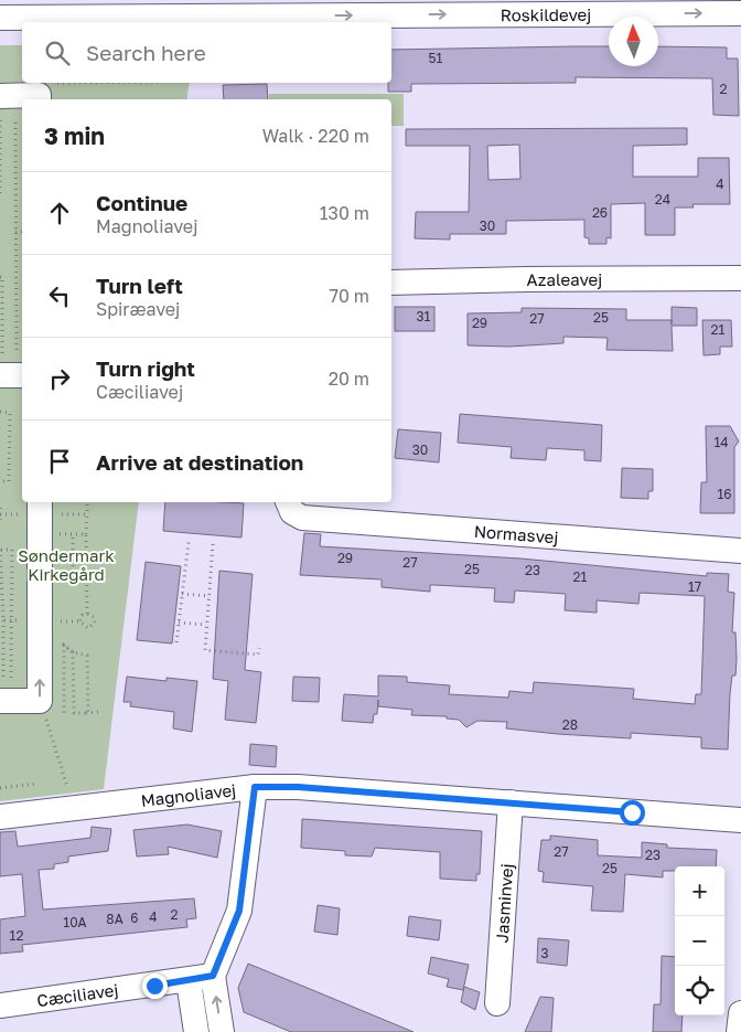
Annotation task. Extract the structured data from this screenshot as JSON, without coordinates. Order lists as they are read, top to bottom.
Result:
{
  "streets": {
    "street": [
      "Roskildevej",
      "Azaleavej",
      "Normasvej",
      "Magnoliavej",
      "Jasminvej",
      "Cæciliavej"
    ]
  },
  "crossings": [
    ["Magnoliavej", "Jasminvej"]
  ],
  "one_way": ["Roskildevej"],
  "parks": ["Søndermark Kirkegård"],
  "house_numbers": [
    "51",
    "2",
    "4",
    "24",
    "26",
    "30",
    "31",
    "25",
    "27",
    "29",
    "21",
    "14",
    "30",
    "16",
    "29",
    "27",
    "25",
    "23",
    "21",
    "17",
    "28",
    "27",
    "23",
    "25",
    "2",
    "4",
    "6",
    "8A",
    "10A",
    "12",
    "3"
  ],
  "north": "top",
  "page": {
    "search": "Search here",
    "heading": ["3 min", "Walk · 220 m"],
    "list": [
      ["Continue", "Magnoliavej", "130 m"],
      ["Turn left", "Spiræavej", "70 m"],
      ["Turn right", "Cæciliavej", "20 m"],
      "Arrive at destination"
    ],
    "map_buttons": ["+", "−"]
  }
}
